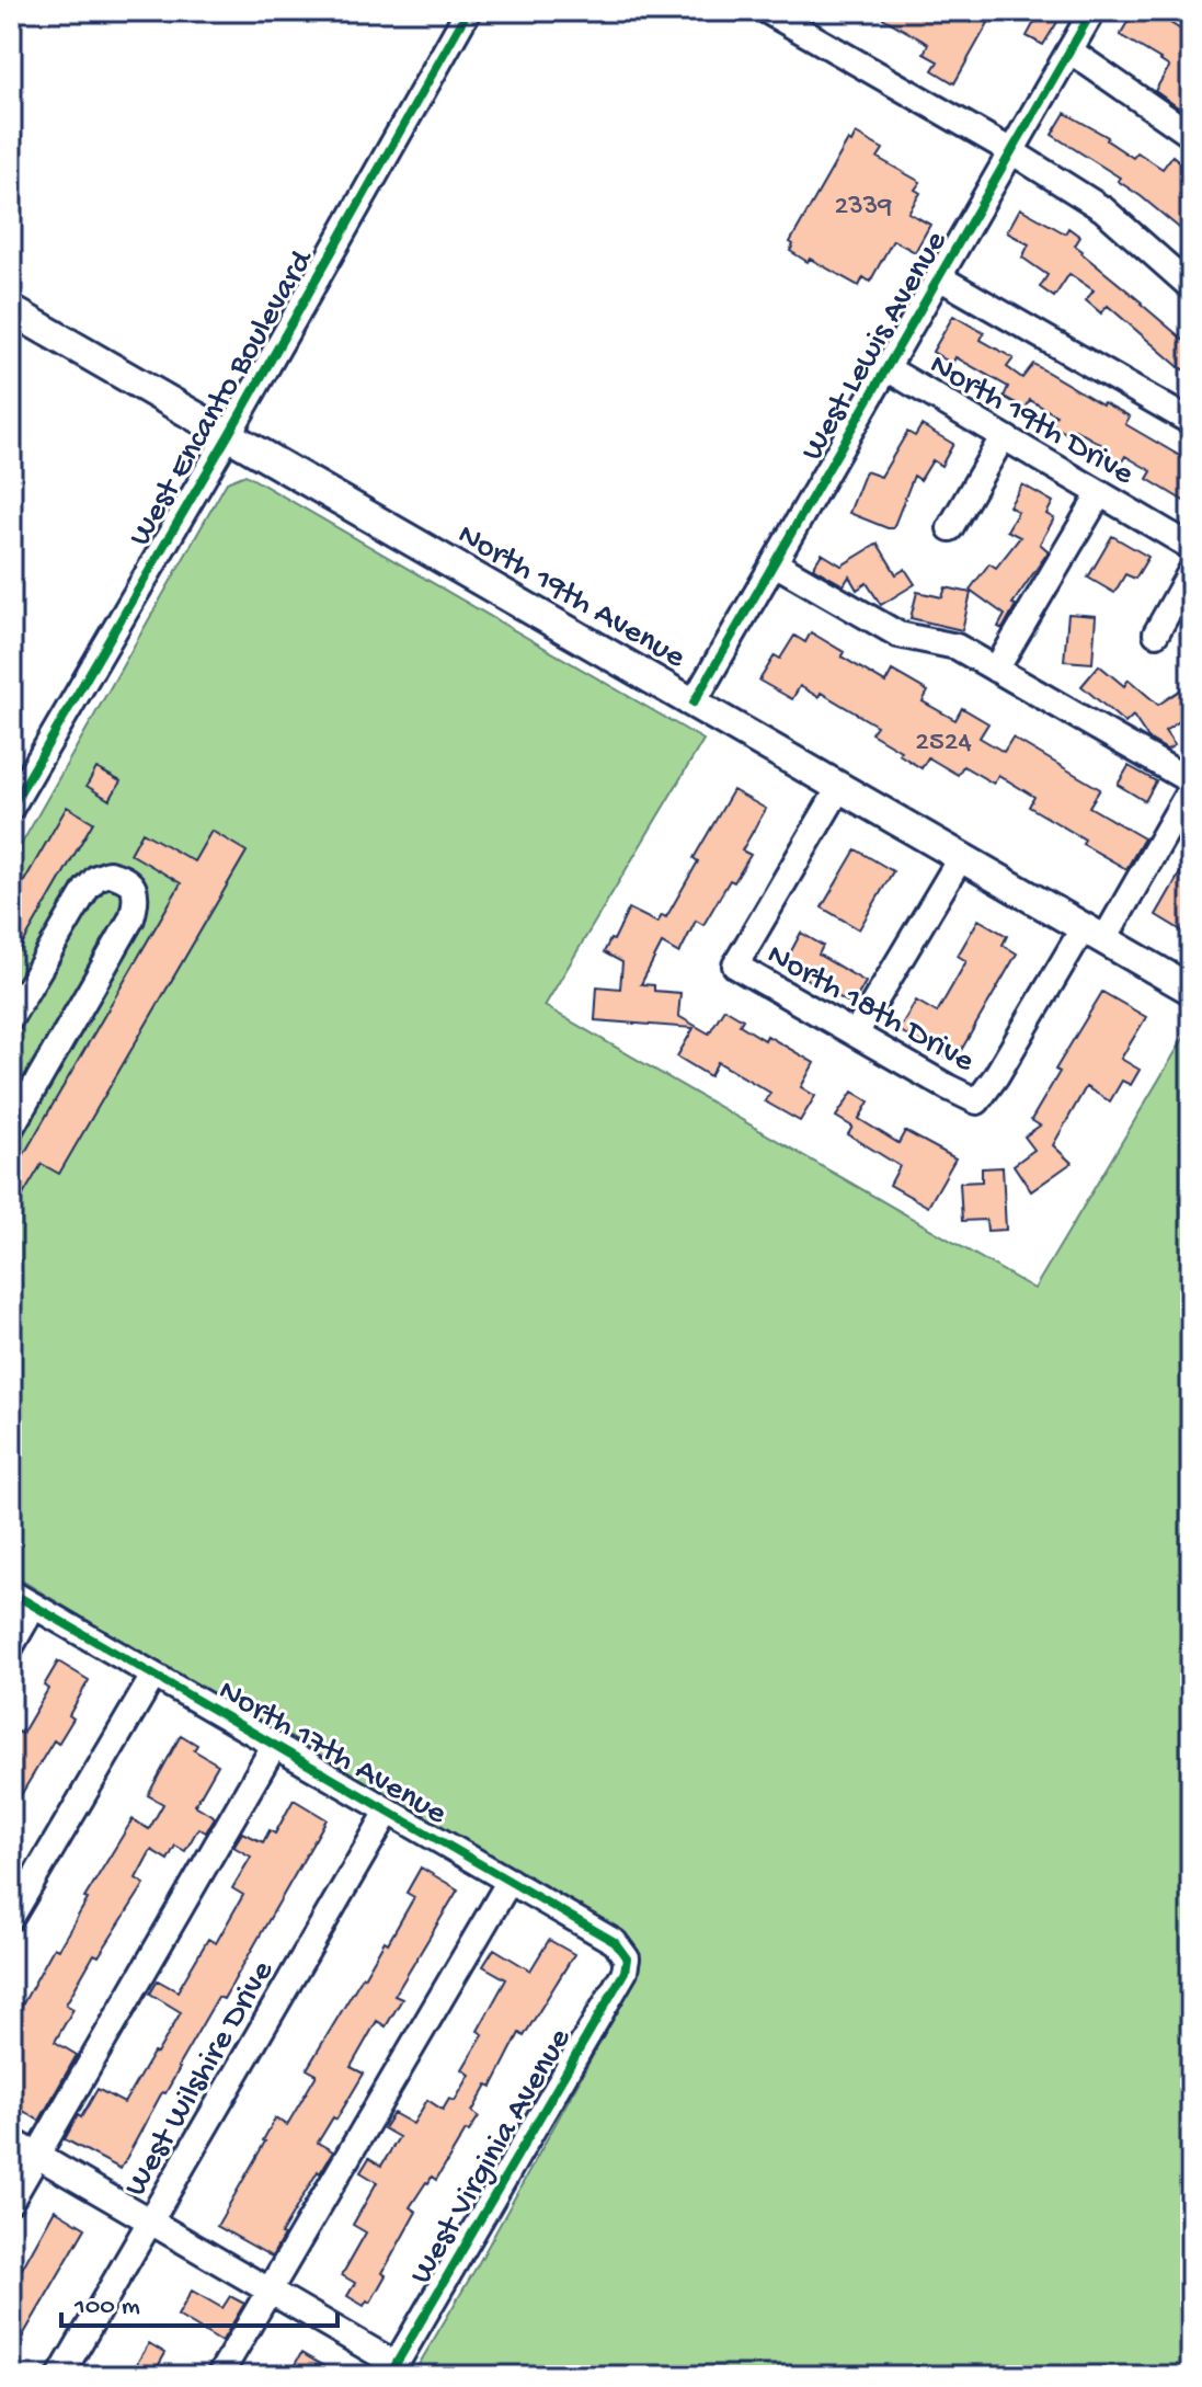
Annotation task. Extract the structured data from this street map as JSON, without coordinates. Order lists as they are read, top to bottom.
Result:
{
  "streets": {
    "main road": ["North 19th Avenue"],
    "street": [
      "West Lewis Avenue",
      "West Encanto Boulevard",
      "North 19th Drive",
      "North 18th Drive",
      "North 17th Avenue",
      "West Wilshire Drive",
      "West Virginia Avenue"
    ]
  },
  "crossings": [
    ["West Lewis Avenue", "North 19th Drive"],
    ["West Lewis Avenue", "North 19th Avenue"],
    ["West Encanto Boulevard", "North 19th Avenue"],
    ["North 19th Avenue", "North 18th Drive"],
    ["North 17th Avenue", "West Wilshire Drive"],
    ["North 17th Avenue", "West Virginia Avenue"]
  ],
  "house_numbers": ["2339", "2524"],
  "scale_bar": "100 m"
}
